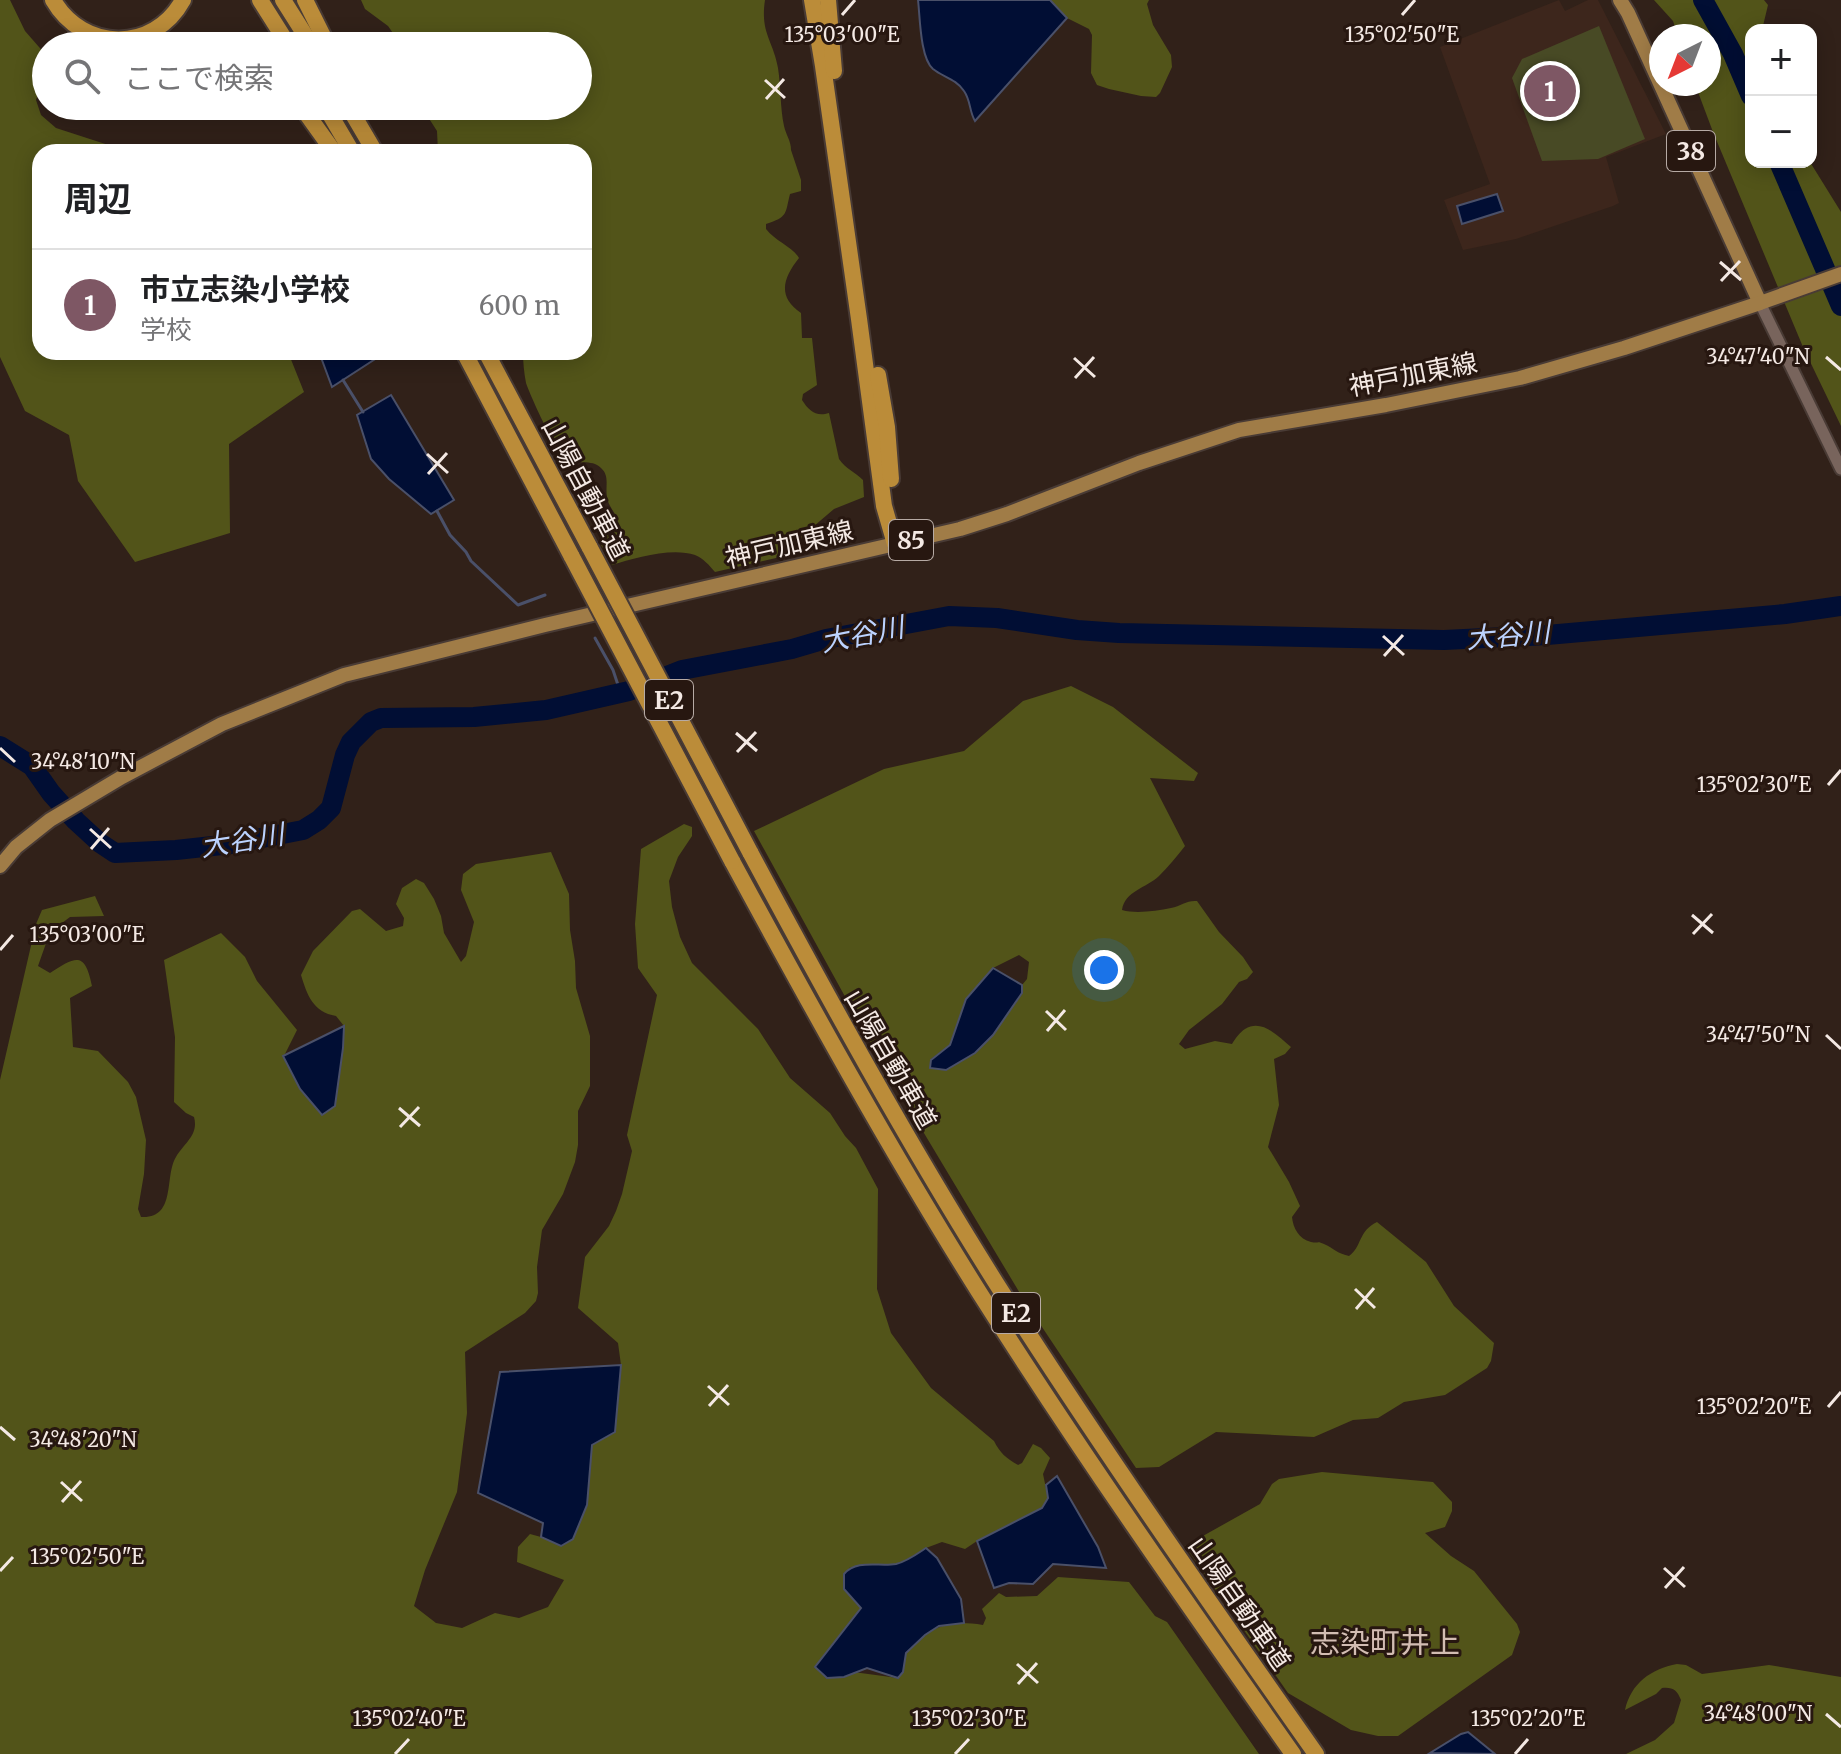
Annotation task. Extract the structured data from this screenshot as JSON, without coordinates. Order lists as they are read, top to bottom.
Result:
{
  "streets": {
    "highway": ["山陽自動車道", "E2"],
    "main road": ["38", "神戸加東線", "85"]
  },
  "crossings": [
    ["38", "神戸加東線"]
  ],
  "districts": ["志染町井上"],
  "water": ["大谷川"],
  "north": "bottom left",
  "page": {
    "map_buttons": ["+", "−"],
    "search": "ここで検索",
    "pins": "1",
    "heading": "周辺",
    "list": [
      {
        "mark": "1",
        "name": "市立志染小学校",
        "note": "学校",
        "value": "600 m"
      }
    ]
  },
  "coordinates": [
    "135°03'00\"E",
    "135°02'50\"E",
    "34°47'40\"N",
    "34°48'10\"N",
    "135°02'30\"E",
    "34°47'50\"N",
    "135°02'20\"E",
    "34°48'20\"N",
    "34°48'00\"N",
    "135°02'40\"E"
  ]
}
